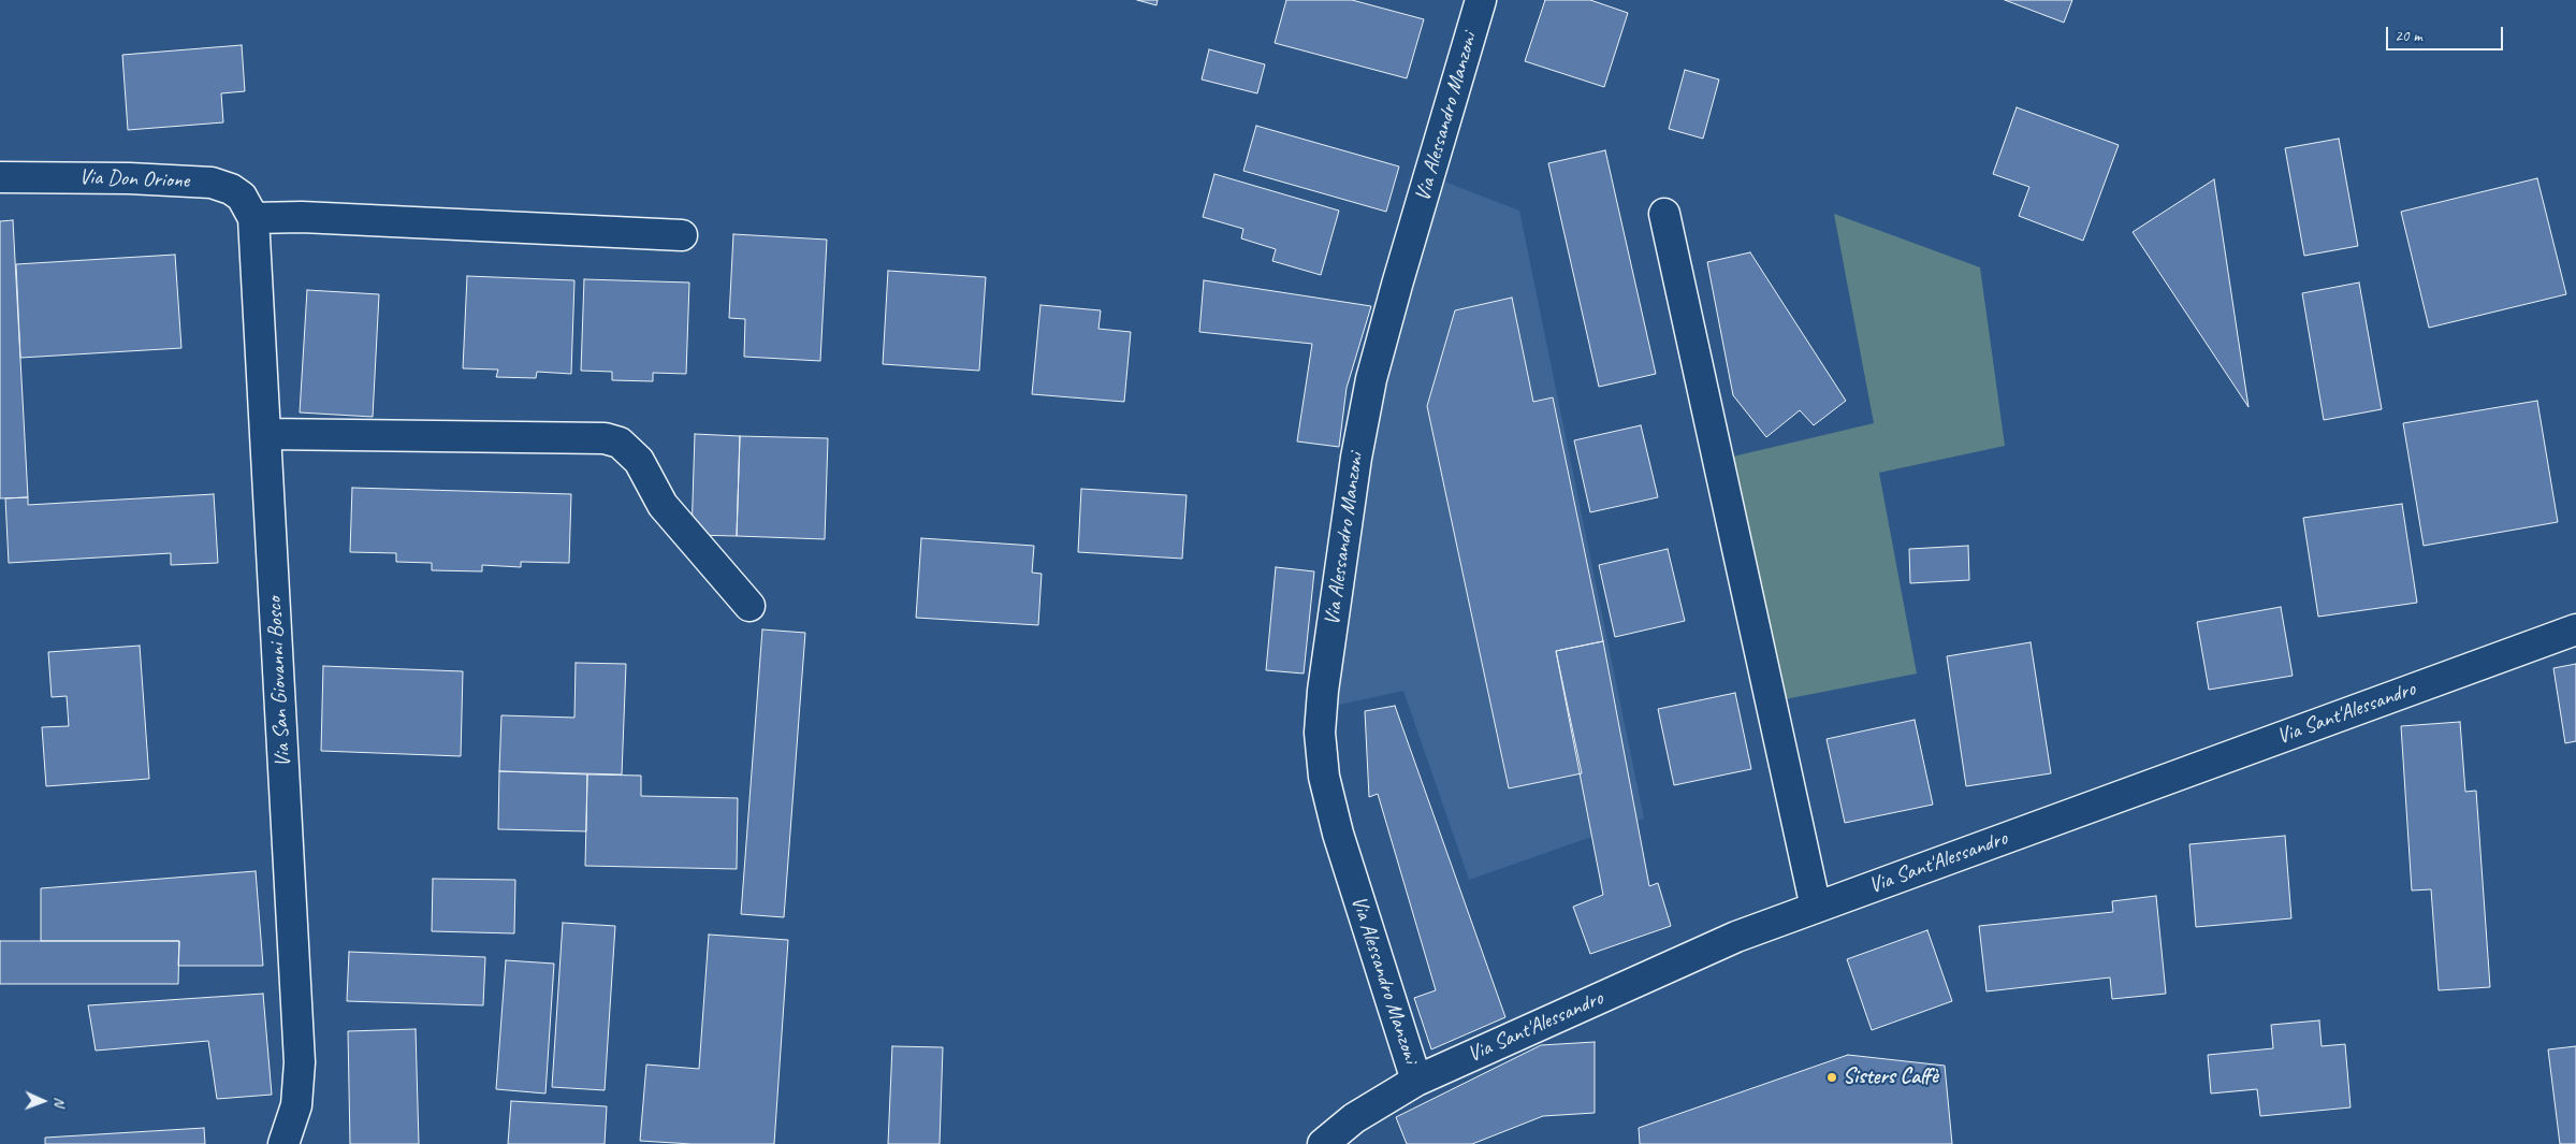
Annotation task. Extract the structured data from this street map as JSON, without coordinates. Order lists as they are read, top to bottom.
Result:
{
  "streets": {
    "street": [
      "Via Alessandro Manzoni",
      "Via Don Orione",
      "Via San Giovanni Bosco",
      "Via Sant'Alessandro"
    ]
  },
  "crossings": [
    ["Via Alessandro Manzoni", "Via Sant'Alessandro"],
    ["Via Don Orione", "Via San Giovanni Bosco"]
  ],
  "places": ["Sisters Caffè"],
  "scale_bar": "20 m",
  "north": "right"
}
